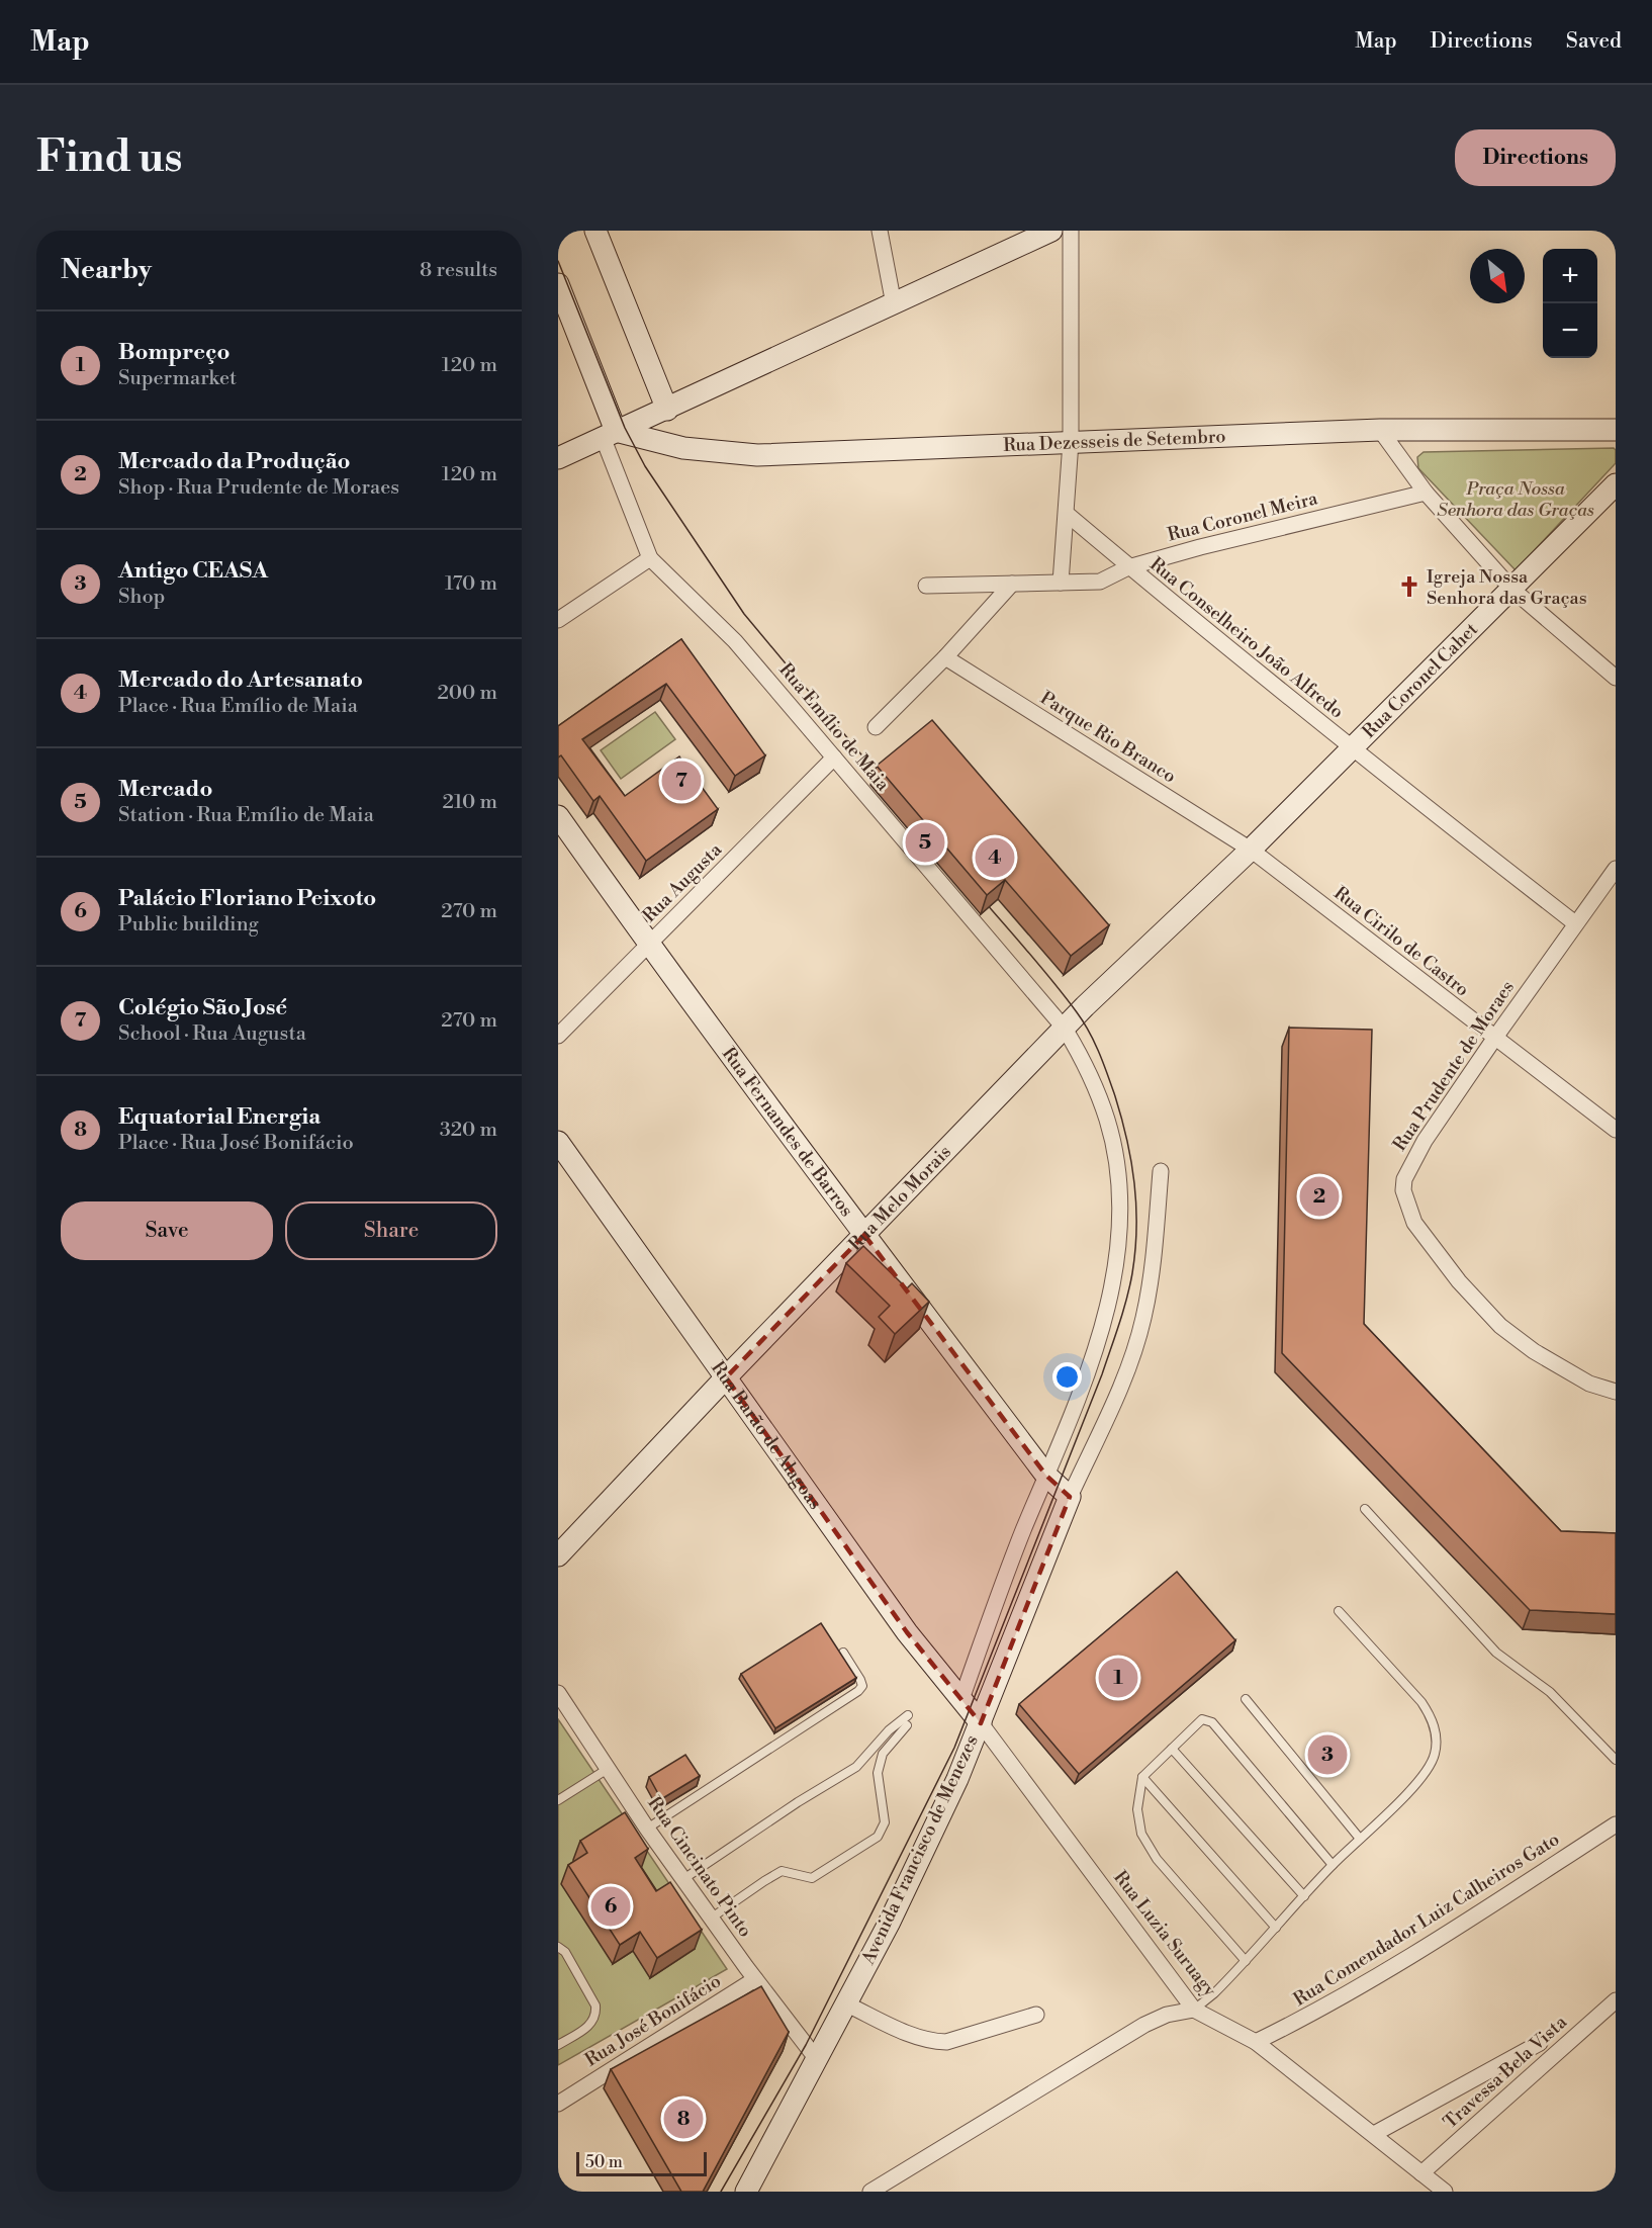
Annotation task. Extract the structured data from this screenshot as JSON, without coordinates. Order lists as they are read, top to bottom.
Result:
{
  "streets": {
    "street": [
      "Rua Dezesseis de Setembro",
      "Rua Coronel Meira",
      "Rua Conselheiro João Alfredo",
      "Rua Coronel Cahet",
      "Rua Emílio de Maia",
      "Parque Rio Branco",
      "Rua Augusta",
      "Rua Cirilo de Castro",
      "Rua Prudente de Moraes",
      "Rua Fernandes de Barros",
      "Rua Melo Morais",
      "Rua Barão de Alagoas",
      "Avenida Francisco de Menezes",
      "Rua Cincinato Pinto",
      "Rua Comendador Luiz Calheiros Gato",
      "Rua Luzia Suruagy",
      "Rua José Bonifácio",
      "Travessa Bela Vista"
    ]
  },
  "crossings": [
    ["Rua Dezesseis de Setembro", "Rua Emílio de Maia"],
    ["Rua Coronel Meira", "Rua Conselheiro João Alfredo"],
    ["Rua Conselheiro João Alfredo", "Rua Coronel Cahet"],
    ["Rua Conselheiro João Alfredo", "Rua Prudente de Moraes"],
    ["Rua Coronel Cahet", "Parque Rio Branco"],
    ["Rua Coronel Cahet", "Rua Cirilo de Castro"],
    ["Rua Coronel Cahet", "Rua Melo Morais"],
    ["Rua Emílio de Maia", "Rua Augusta"],
    ["Rua Emílio de Maia", "Rua Fernandes de Barros"],
    ["Rua Emílio de Maia", "Rua Melo Morais"],
    ["Rua Emílio de Maia", "Rua Barão de Alagoas"],
    ["Parque Rio Branco", "Rua Cirilo de Castro"],
    ["Parque Rio Branco", "Rua Melo Morais"],
    ["Rua Augusta", "Rua Fernandes de Barros"],
    ["Rua Cirilo de Castro", "Rua Prudente de Moraes"],
    ["Rua Cirilo de Castro", "Rua Melo Morais"],
    ["Rua Fernandes de Barros", "Rua Melo Morais"],
    ["Rua Fernandes de Barros", "Avenida Francisco de Menezes"],
    ["Rua Melo Morais", "Rua Barão de Alagoas"],
    ["Rua Barão de Alagoas", "Avenida Francisco de Menezes"],
    ["Rua Barão de Alagoas", "Rua Luzia Suruagy"],
    ["Avenida Francisco de Menezes", "Rua Cincinato Pinto"],
    ["Avenida Francisco de Menezes", "Rua Luzia Suruagy"],
    ["Rua Cincinato Pinto", "Rua José Bonifácio"],
    ["Rua Comendador Luiz Calheiros Gato", "Rua Luzia Suruagy"],
    ["Rua Luzia Suruagy", "Travessa Bela Vista"]
  ],
  "parks": ["Praça Nossa Senhora das Graças"],
  "places": {
    "church": ["Igreja Nossa Senhora das Graças"]
  },
  "scale_bar": "50 m",
  "north": "bottom right",
  "page": {
    "header": "Map",
    "nav": ["Map", "Directions", "Saved"],
    "buttons": [
      "Directions",
      ["Save", "Share"]
    ],
    "title": "Find us",
    "heading": ["Nearby", "8 results"],
    "map_buttons": ["+", "−"],
    "list": [
      {
        "mark": "1",
        "name": "Bompreço",
        "note": "Supermarket",
        "value": "120 m"
      },
      {
        "mark": "2",
        "name": "Mercado da Produção",
        "note": "Shop · Rua Prudente de Moraes",
        "value": "120 m"
      },
      {
        "mark": "3",
        "name": "Antigo CEASA",
        "note": "Shop",
        "value": "170 m"
      },
      {
        "mark": "4",
        "name": "Mercado do Artesanato",
        "note": "Place · Rua Emílio de Maia",
        "value": "200 m"
      },
      {
        "mark": "5",
        "name": "Mercado",
        "note": "Station · Rua Emílio de Maia",
        "value": "210 m"
      },
      {
        "mark": "6",
        "name": "Palácio Floriano Peixoto",
        "note": "Public building",
        "value": "270 m"
      },
      {
        "mark": "7",
        "name": "Colégio São José",
        "note": "School · Rua Augusta",
        "value": "270 m"
      },
      {
        "mark": "8",
        "name": "Equatorial Energia",
        "note": "Place · Rua José Bonifácio",
        "value": "320 m"
      }
    ],
    "pins": [
      "7",
      "5",
      "4",
      "2",
      "1",
      "3",
      "6",
      "8"
    ],
    "scale": "50 m"
  }
}
